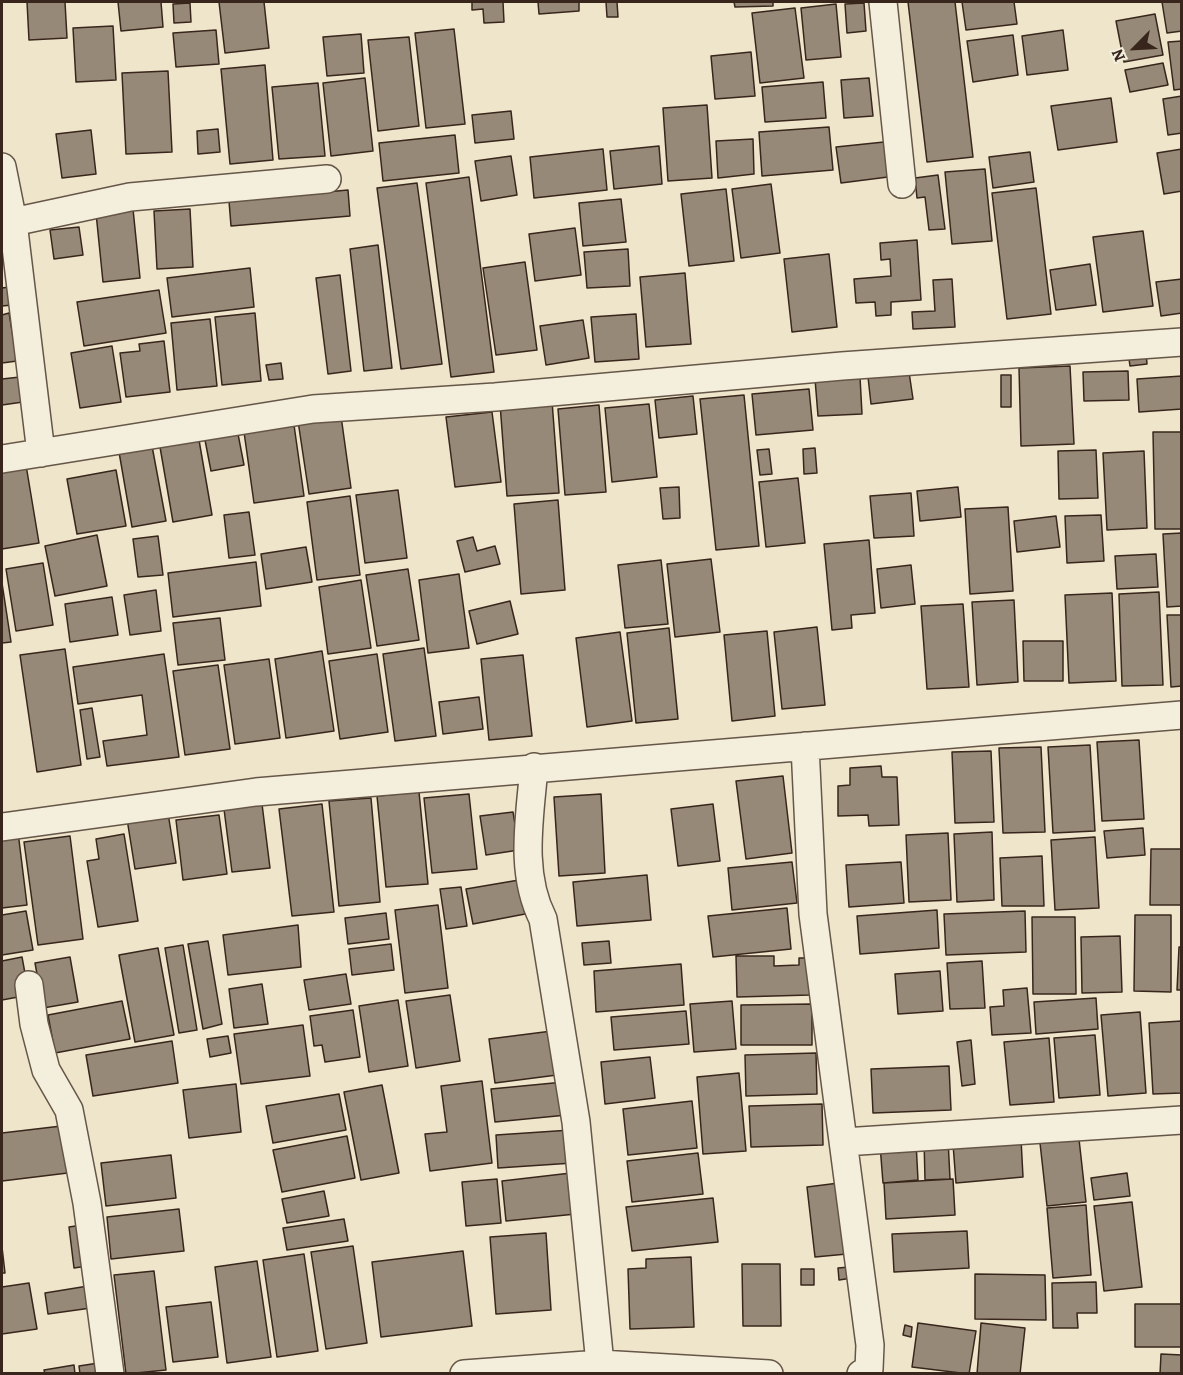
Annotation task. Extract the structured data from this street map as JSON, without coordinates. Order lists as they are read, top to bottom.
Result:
{
  "north": "bottom left"
}
